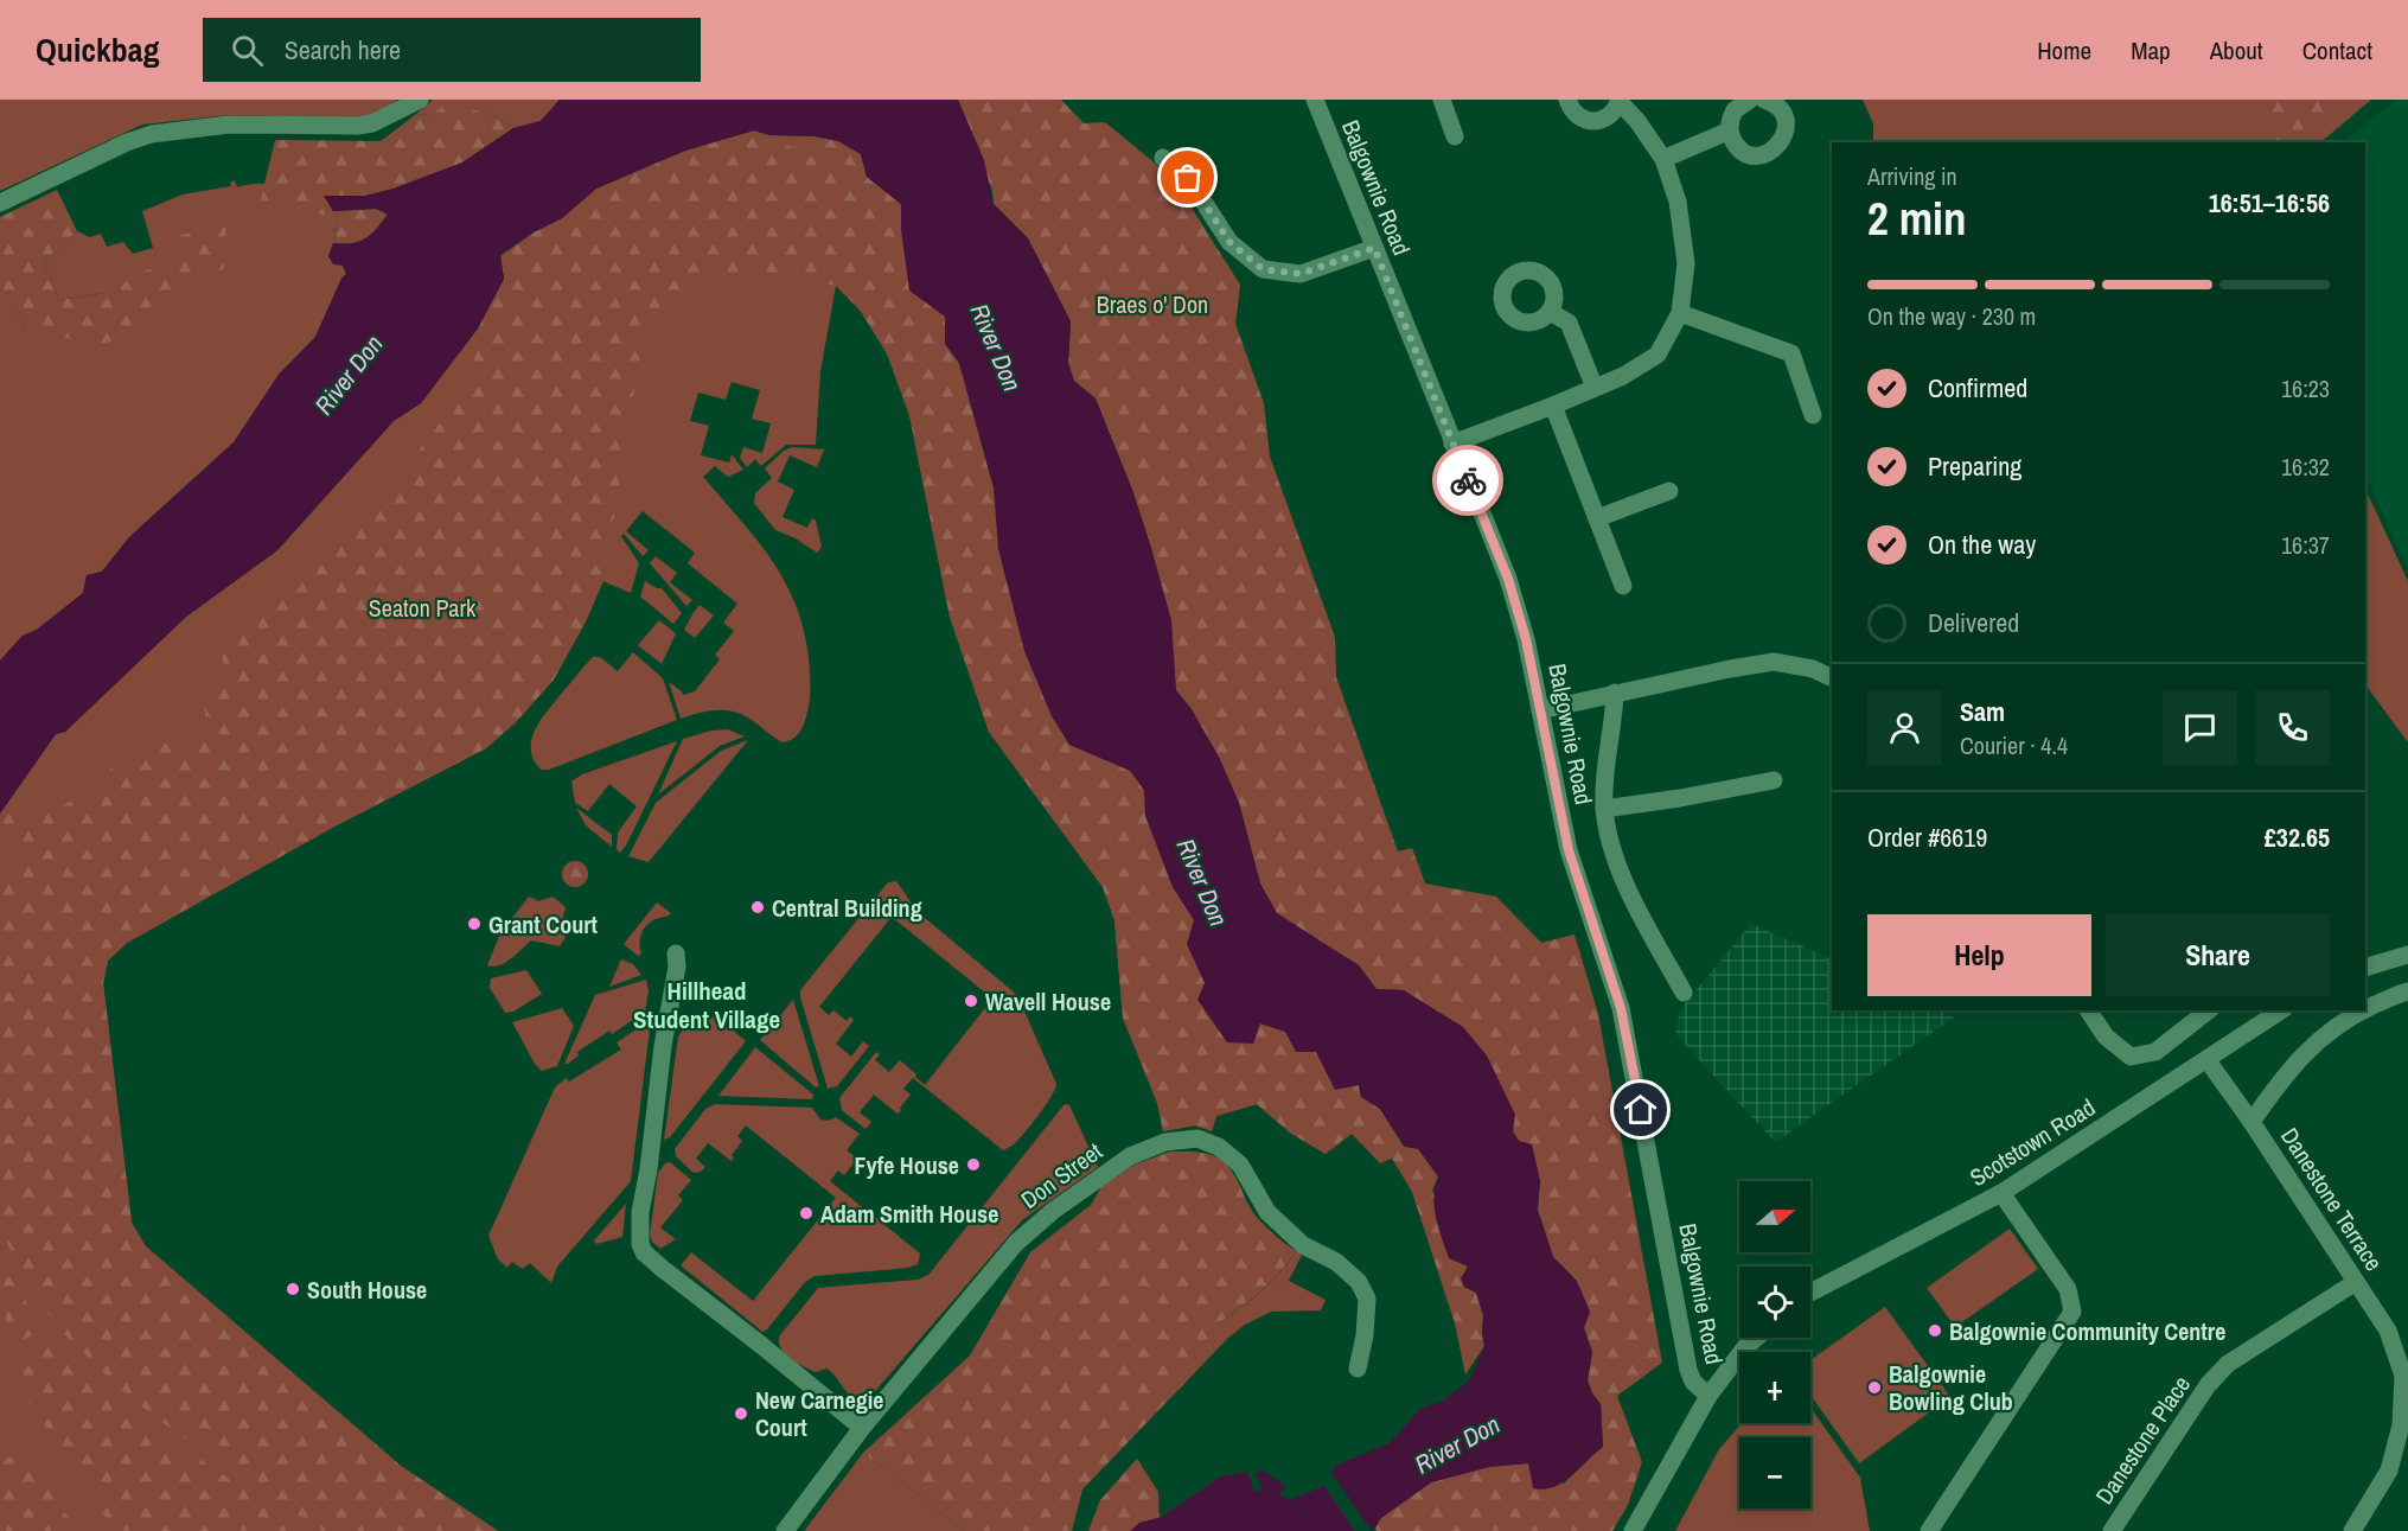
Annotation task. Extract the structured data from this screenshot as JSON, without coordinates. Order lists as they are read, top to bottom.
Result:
{
  "streets": {
    "street": [
      "Balgownie Road",
      "Scotstown Road",
      "Don Street",
      "Danestone Terrace",
      "Danestone Place"
    ]
  },
  "crossings": [
    ["Scotstown Road", "Danestone Terrace"],
    ["Danestone Terrace", "Danestone Place"]
  ],
  "districts": ["Hillhead Student Village"],
  "water": ["River Don"],
  "parks": ["Braes o' Don", "Seaton Park"],
  "places": [
    "Central Building",
    "Grant Court",
    "Wavell House",
    "Fyfe House",
    "Adam Smith House",
    "South House",
    "Balgownie Community Centre",
    "Balgownie Bowling Club",
    "New Carnegie Court"
  ],
  "north": "right",
  "page": {
    "header": "Quickbag",
    "search": "Search here",
    "nav": [
      "Home",
      "Map",
      "About",
      "Contact"
    ],
    "heading": ["2 min", "Arriving in", "16:51–16:56"],
    "panel": [
      "Sam",
      "Courier · 4.4",
      "Order #6619",
      "£32.65"
    ],
    "bar": "On the way · 230 m",
    "list": [
      ["Confirmed", "16:23"],
      ["Preparing", "16:32"],
      ["On the way", "16:37"],
      "Delivered"
    ],
    "buttons": ["Help", "Share"],
    "map_buttons": ["+", "−"]
  }
}
